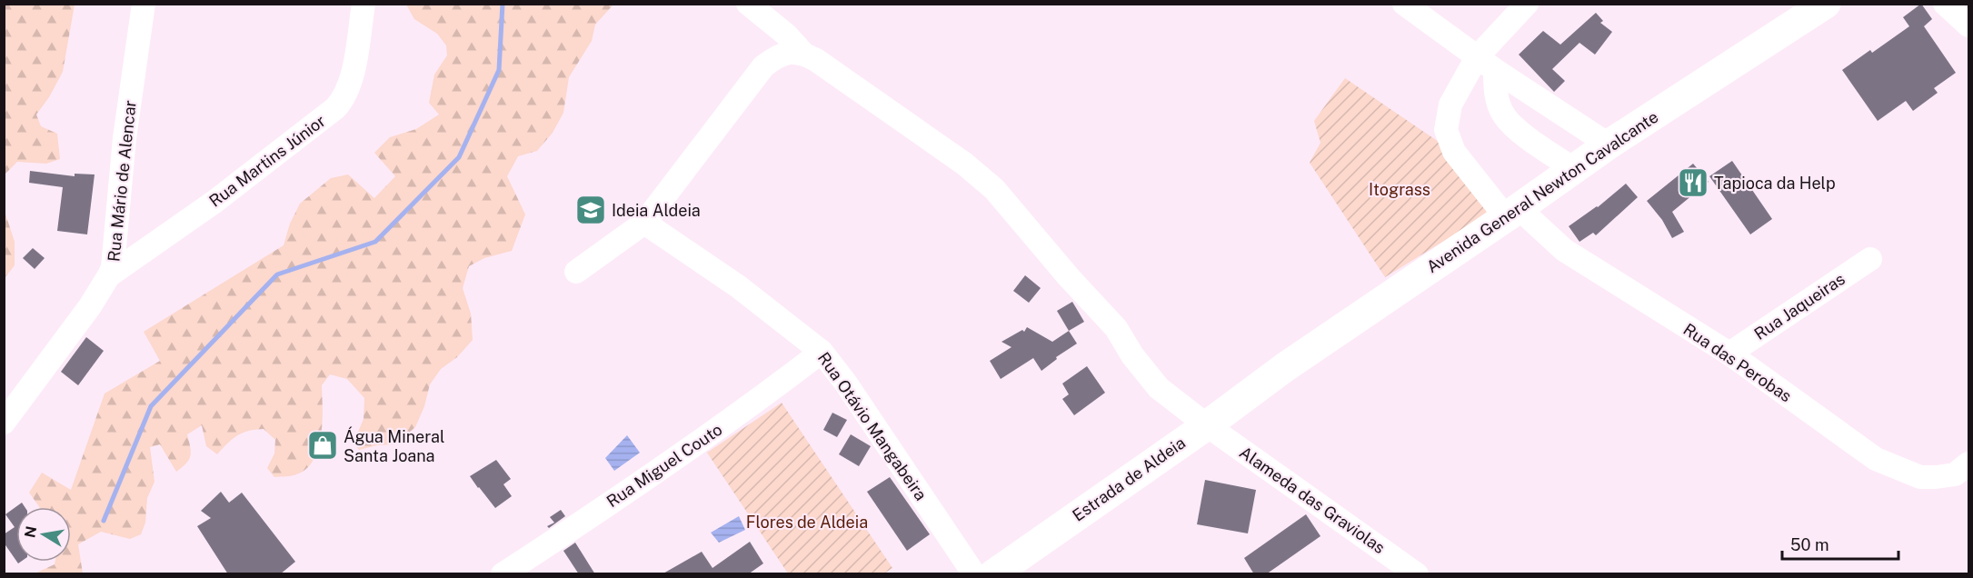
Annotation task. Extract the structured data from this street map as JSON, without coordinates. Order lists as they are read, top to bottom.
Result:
{
  "streets": {
    "main road": ["Avenida General Newton Cavalcante", "Estrada de Aldeia"],
    "street": [
      "Rua Martins Júnior",
      "Rua Mário de Alencar",
      "Rua Jaqueiras",
      "Rua das Perobas",
      "Rua Otávio Mangabeira",
      "Rua Miguel Couto",
      "Alameda das Graviolas"
    ]
  },
  "crossings": [
    ["Rua Martins Júnior", "Rua Mário de Alencar"],
    ["Avenida General Newton Cavalcante", "Rua das Perobas"],
    ["Avenida General Newton Cavalcante", "Estrada de Aldeia"],
    ["Rua Jaqueiras", "Rua das Perobas"],
    ["Rua Otávio Mangabeira", "Rua Miguel Couto"],
    ["Estrada de Aldeia", "Alameda das Graviolas"]
  ],
  "parks": ["Itograss", "Flores de Aldeia"],
  "places": {
    "restaurant": ["Tapioca da Help"],
    "school or university": ["Ideia Aldeia"],
    "shop": ["Água Mineral Santa Joana"]
  },
  "scale_bar": "50 m",
  "north": "left"
}
